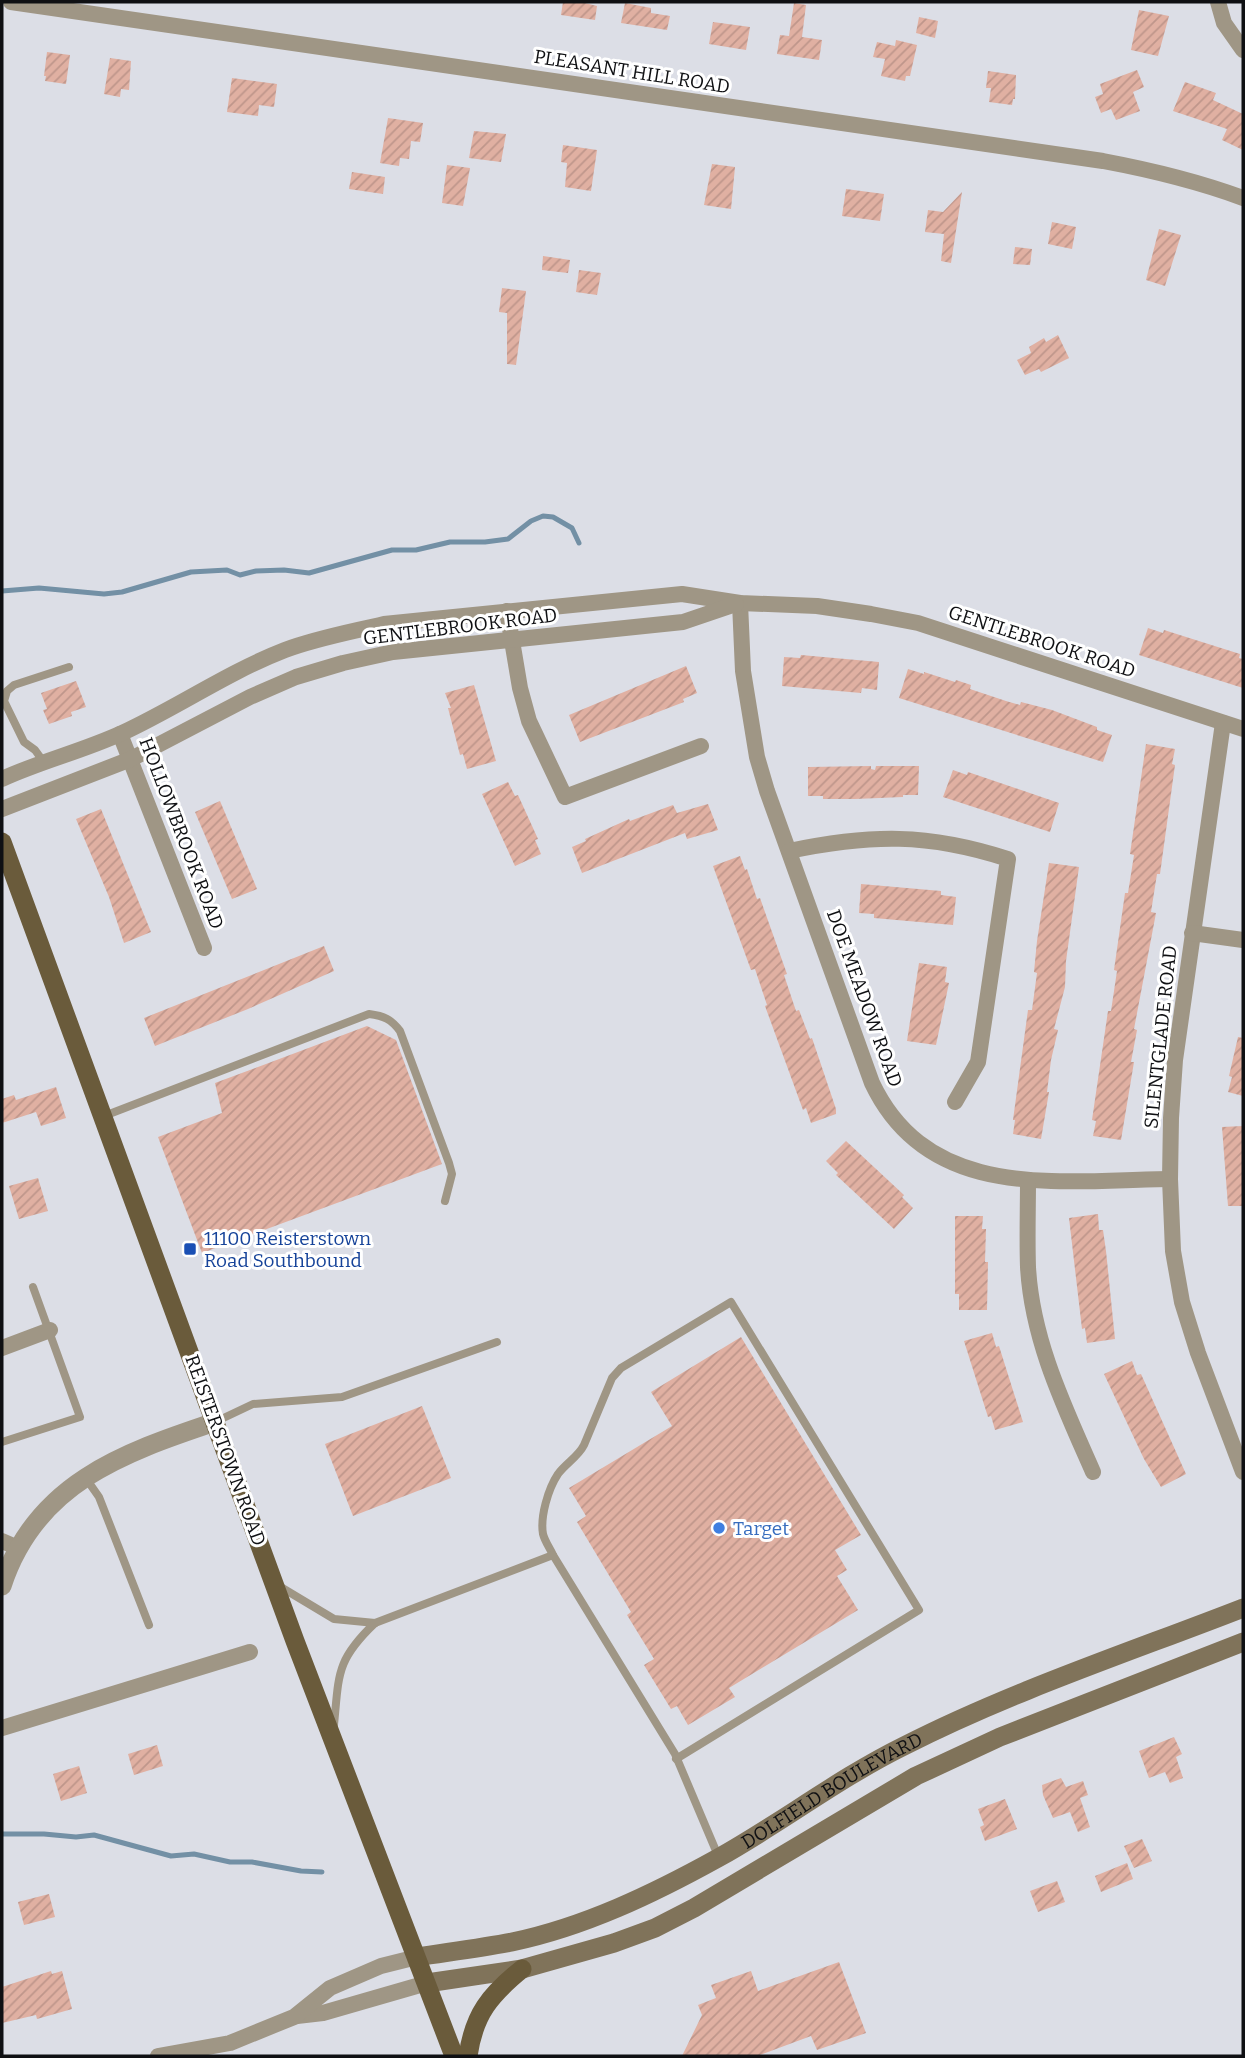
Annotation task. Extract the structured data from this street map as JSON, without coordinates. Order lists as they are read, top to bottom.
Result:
{
  "streets": {
    "main road": ["REISTERSTOWN ROAD", "DOLFIELD BOULEVARD"],
    "street": [
      "PLEASANT HILL ROAD",
      "GENTLEBROOK ROAD",
      "HOLLOWBROOK ROAD",
      "DOE MEADOW ROAD",
      "SILENTGLADE ROAD"
    ]
  },
  "crossings": [
    ["GENTLEBROOK ROAD", "HOLLOWBROOK ROAD"],
    ["GENTLEBROOK ROAD", "DOE MEADOW ROAD"],
    ["GENTLEBROOK ROAD", "SILENTGLADE ROAD"],
    ["DOE MEADOW ROAD", "SILENTGLADE ROAD"],
    ["REISTERSTOWN ROAD", "DOLFIELD BOULEVARD"]
  ],
  "places": {
    "transit": ["11100 Reisterstown Road Southbound"],
    "other": ["Target"]
  }
}
